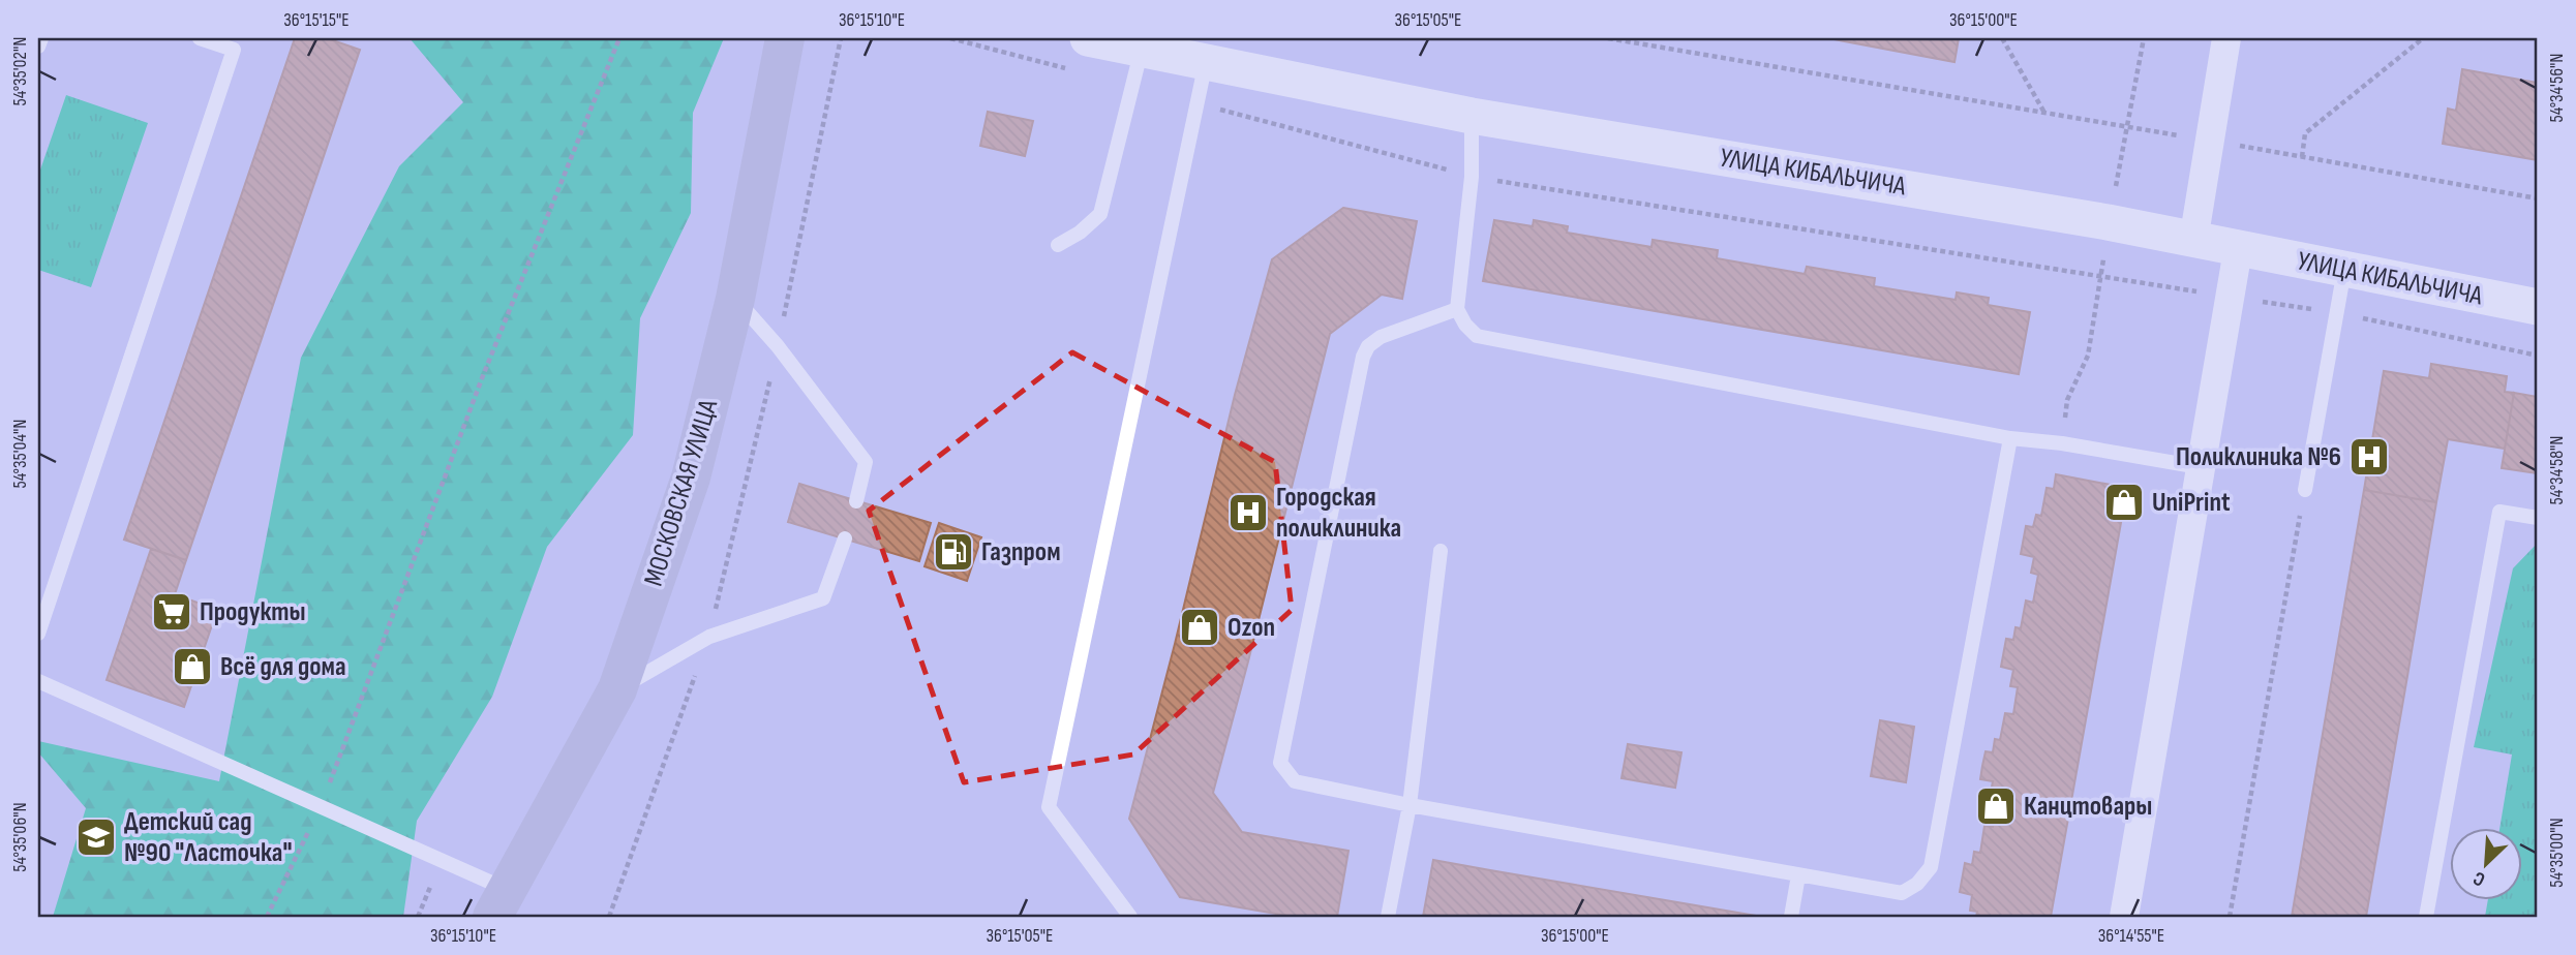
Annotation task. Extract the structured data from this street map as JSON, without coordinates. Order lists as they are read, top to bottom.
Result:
{
  "streets": {
    "main road": ["МОСКОВСКАЯ УЛИЦА"],
    "street": ["УЛИЦА КИБАЛЬЧИЧА"]
  },
  "places": {
    "hospital": ["Поликлиника №6", "Городская поликлиника"],
    "shop": [
      "UniPrint",
      "Ozon",
      "Всё для дома",
      "Канцтовары"
    ],
    "fuel station": ["Газпром"],
    "supermarket": ["Продукты"],
    "school or university": ["Детский сад №90 \"Ласточка\""]
  },
  "north": "bottom left",
  "coordinates": [
    "36°15'15\"E",
    "36°15'10\"E",
    "36°15'05\"E",
    "36°15'00\"E",
    "54°35'02\"N",
    "54°34'56\"N",
    "54°35'04\"N",
    "54°34'58\"N",
    "54°35'06\"N",
    "54°35'00\"N",
    "36°14'55\"E"
  ]
}
